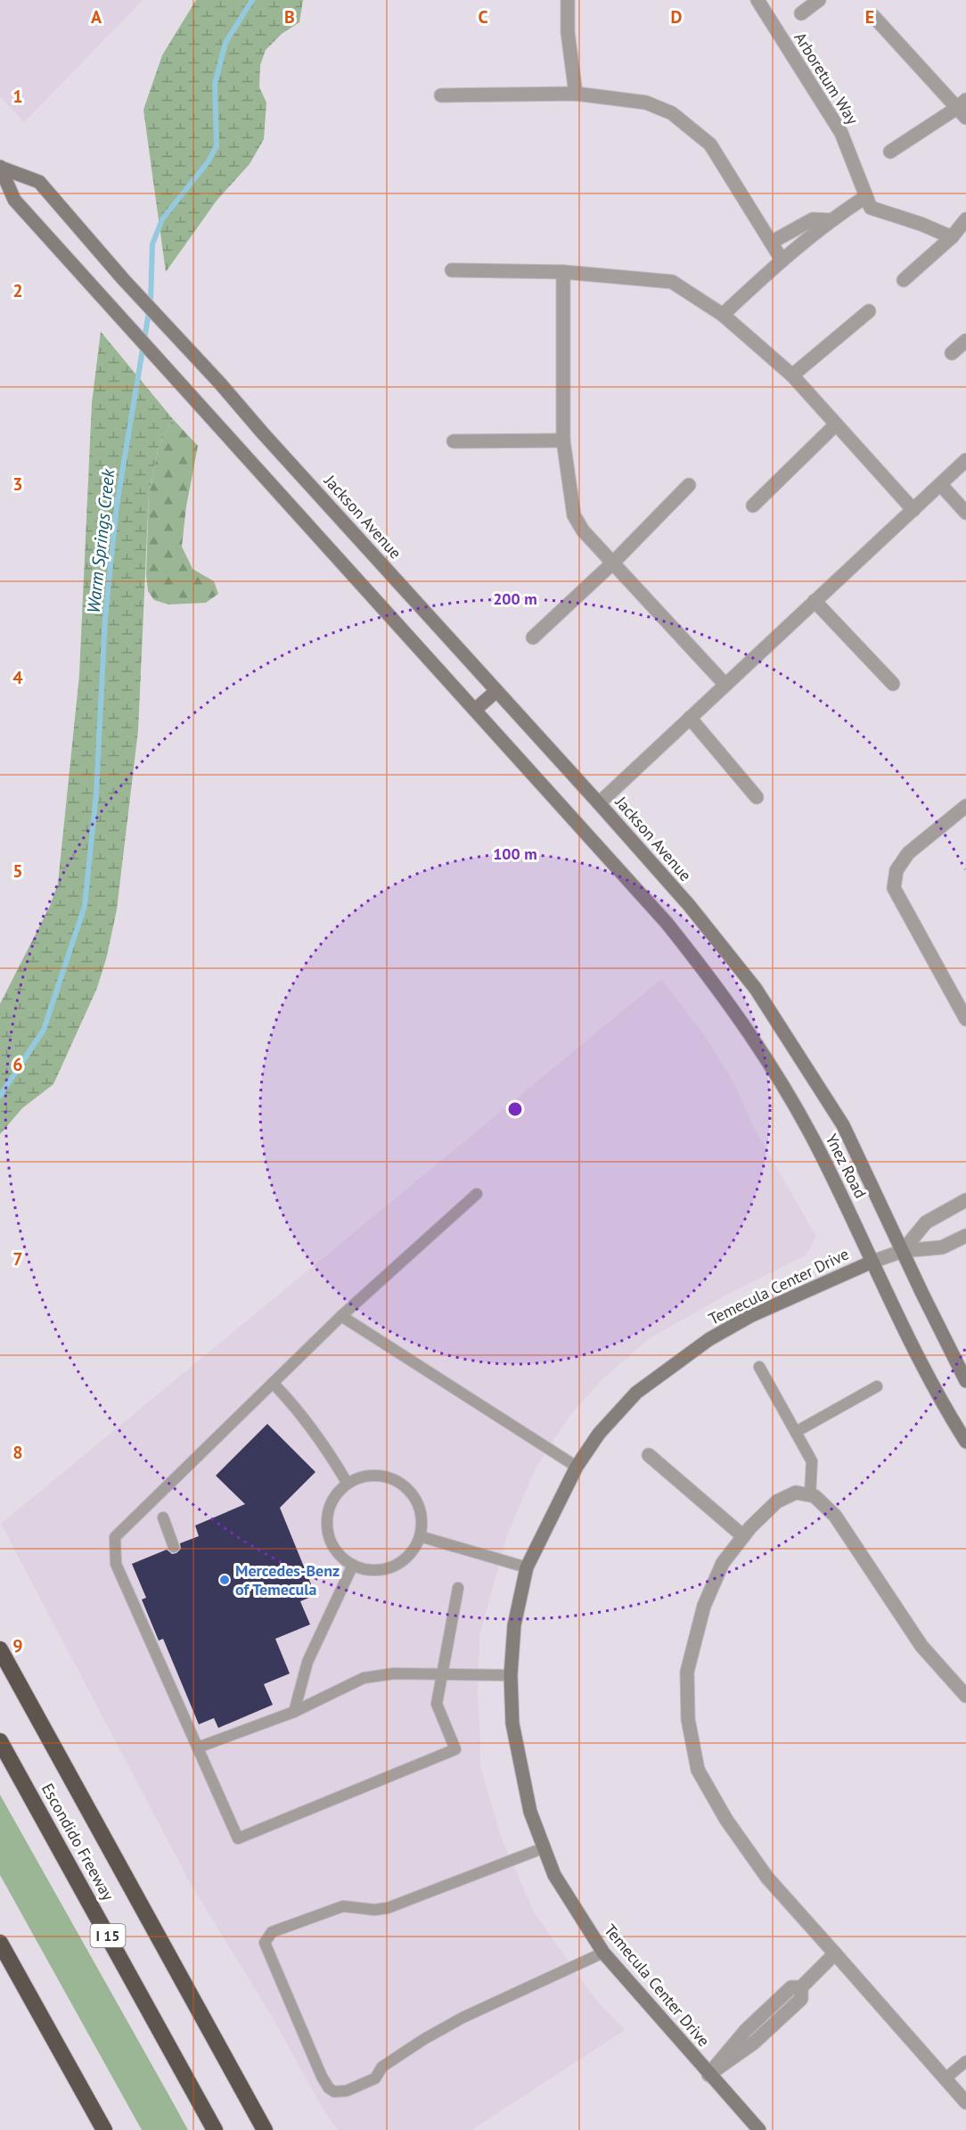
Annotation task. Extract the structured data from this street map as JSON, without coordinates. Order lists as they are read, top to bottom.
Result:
{
  "streets": {
    "highway": ["Escondido Freeway", "I 15"],
    "main road": ["Jackson Avenue", "Ynez Road", "Temecula Center Drive"],
    "street": ["Arboretum Way"]
  },
  "crossings": [
    ["Jackson Avenue", "Ynez Road"],
    ["Ynez Road", "Temecula Center Drive"]
  ],
  "water": ["Warm Springs Creek"],
  "places": ["Mercedes-Benz of Temecula"],
  "grid": {
    "columns": [
      "A",
      "B",
      "C",
      "D",
      "E"
    ],
    "rows": [
      "1",
      "2",
      "3",
      "4",
      "5",
      "6",
      "7",
      "8",
      "9"
    ]
  },
  "rings": ["200 m", "100 m"]
}
